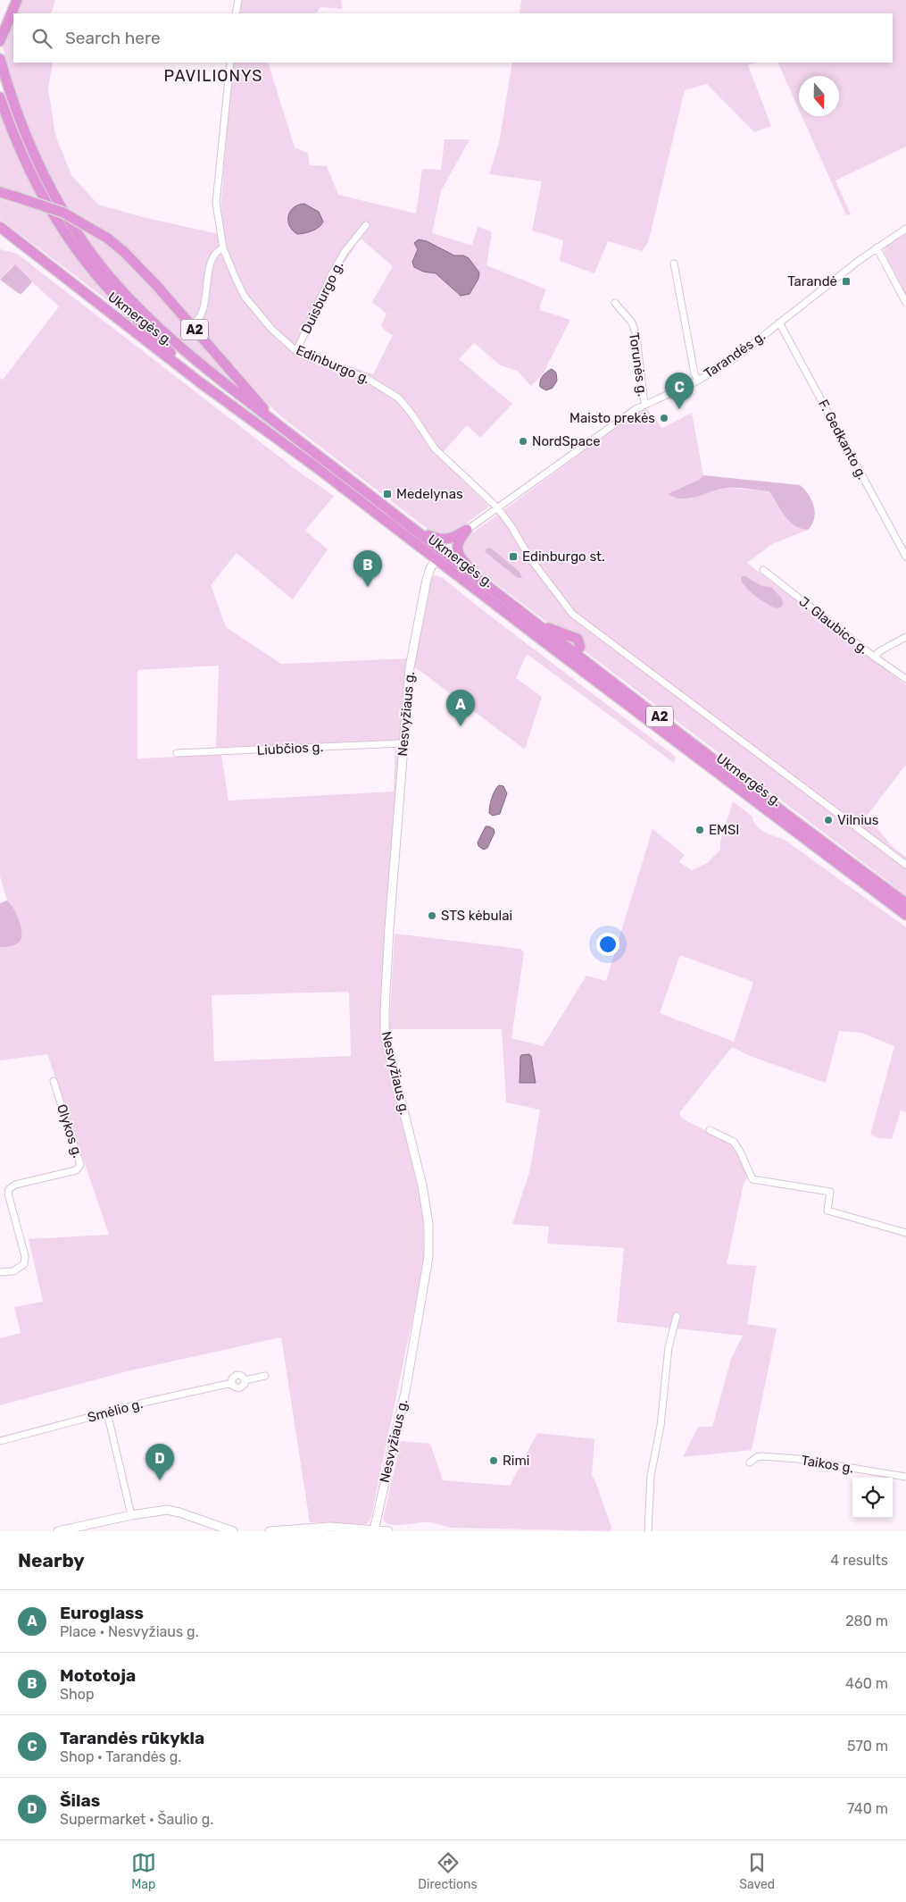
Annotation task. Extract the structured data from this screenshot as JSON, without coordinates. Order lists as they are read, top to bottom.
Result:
{
  "streets": {
    "highway": ["Ukmergės g.", "A2"],
    "street": [
      "Duisburgo g.",
      "Tarandės g.",
      "Edinburgo g.",
      "Torunės g.",
      "F. Gedkanto g.",
      "J. Glaubico g.",
      "Nesvyžiaus g.",
      "Liubčios g.",
      "Olykos g.",
      "Smėlio g.",
      "Taikos g."
    ]
  },
  "crossings": [
    ["Duisburgo g.", "Edinburgo g."],
    ["Ukmergės g.", "A2"],
    ["Ukmergės g.", "Nesvyžiaus g."],
    ["Tarandės g.", "Edinburgo g."],
    ["Tarandės g.", "Torunės g."],
    ["Tarandės g.", "F. Gedkanto g."],
    ["Nesvyžiaus g.", "Liubčios g."]
  ],
  "districts": ["PAVILIONYS"],
  "places": {
    "transit": ["Tarandė", "Medelynas", "Edinburgo st."],
    "other": [
      "Maisto prekės",
      "NordSpace",
      "Vilnius",
      "EMSI",
      "STS kėbulai",
      "Rimi"
    ]
  },
  "north": "bottom",
  "page": {
    "search": "Search here",
    "pins": [
      "C",
      "B",
      "A",
      "D"
    ],
    "heading": ["Nearby", "4 results"],
    "list": [
      {
        "mark": "A",
        "name": "Euroglass",
        "note": "Place · Nesvyžiaus g.",
        "value": "280 m"
      },
      {
        "mark": "B",
        "name": "Mototoja",
        "note": "Shop",
        "value": "460 m"
      },
      {
        "mark": "C",
        "name": "Tarandės rūkykla",
        "note": "Shop · Tarandės g.",
        "value": "570 m"
      },
      {
        "mark": "D",
        "name": "Šilas",
        "note": "Supermarket · Šaulio g.",
        "value": "740 m"
      }
    ],
    "nav": ["Map", "Directions", "Saved"]
  }
}
